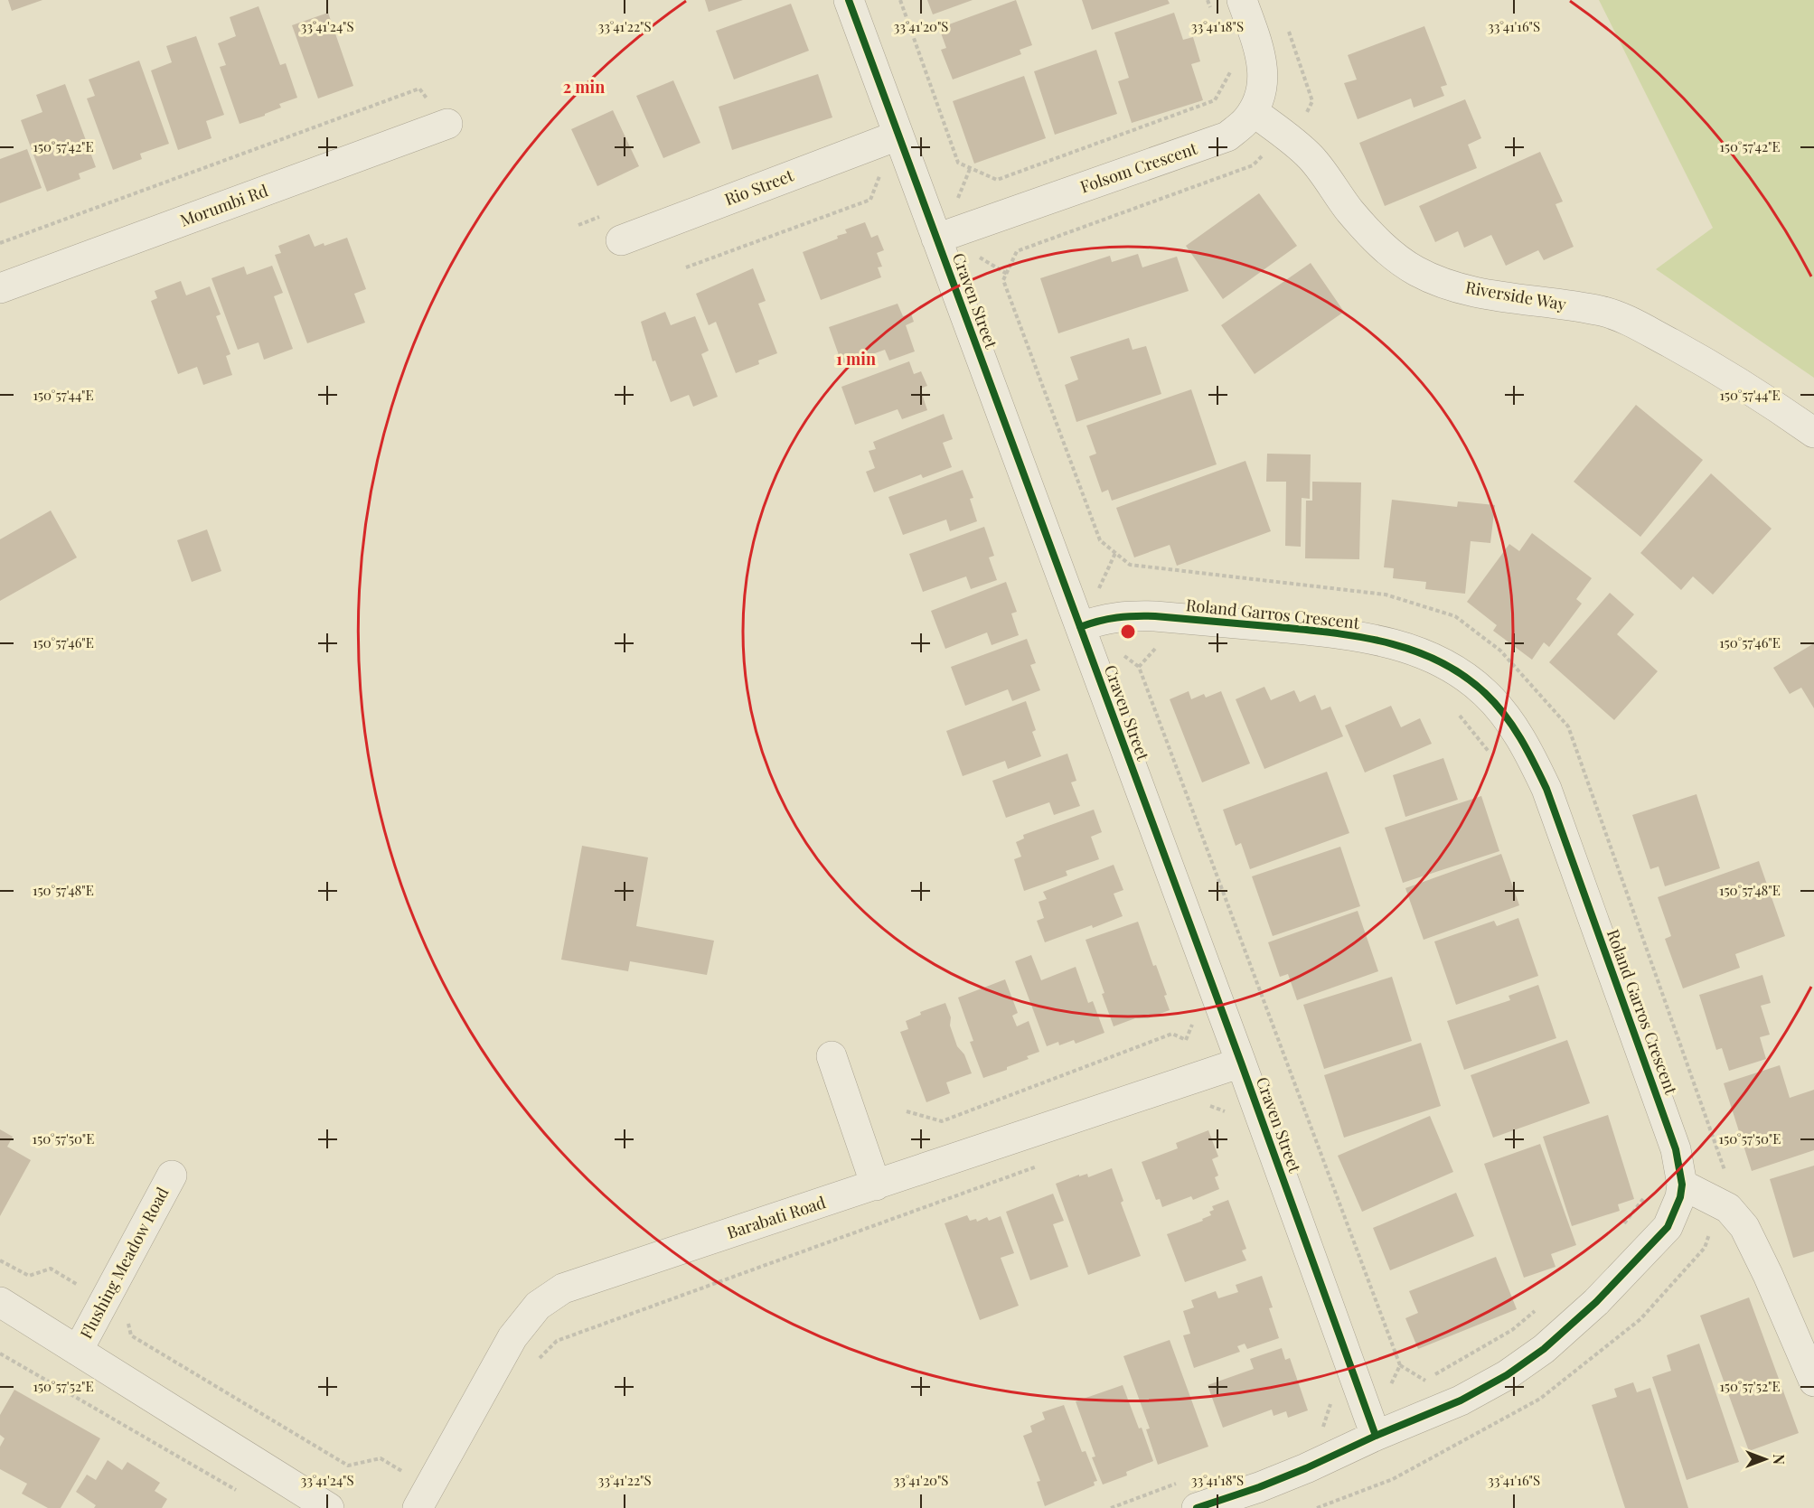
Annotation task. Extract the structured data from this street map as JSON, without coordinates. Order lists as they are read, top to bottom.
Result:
{
  "streets": {
    "street": [
      "Folsom Crescent",
      "Rio Street",
      "Morumbi Rd",
      "Riverside Way",
      "Craven Street",
      "Roland Garros Crescent",
      "Barabati Road",
      "Flushing Meadow Road"
    ]
  },
  "crossings": [
    ["Folsom Crescent", "Riverside Way"],
    ["Folsom Crescent", "Craven Street"],
    ["Rio Street", "Craven Street"],
    ["Craven Street", "Roland Garros Crescent"],
    ["Craven Street", "Barabati Road"]
  ],
  "north": "right",
  "coordinates": [
    "33°41'24\"S",
    "33°41'22\"S",
    "33°41'20\"S",
    "33°41'18\"S",
    "33°41'16\"S",
    "150°57'42\"E",
    "150°57'44\"E",
    "150°57'46\"E",
    "150°57'48\"E",
    "150°57'50\"E",
    "150°57'52\"E"
  ],
  "rings": ["2 min", "1 min"]
}
